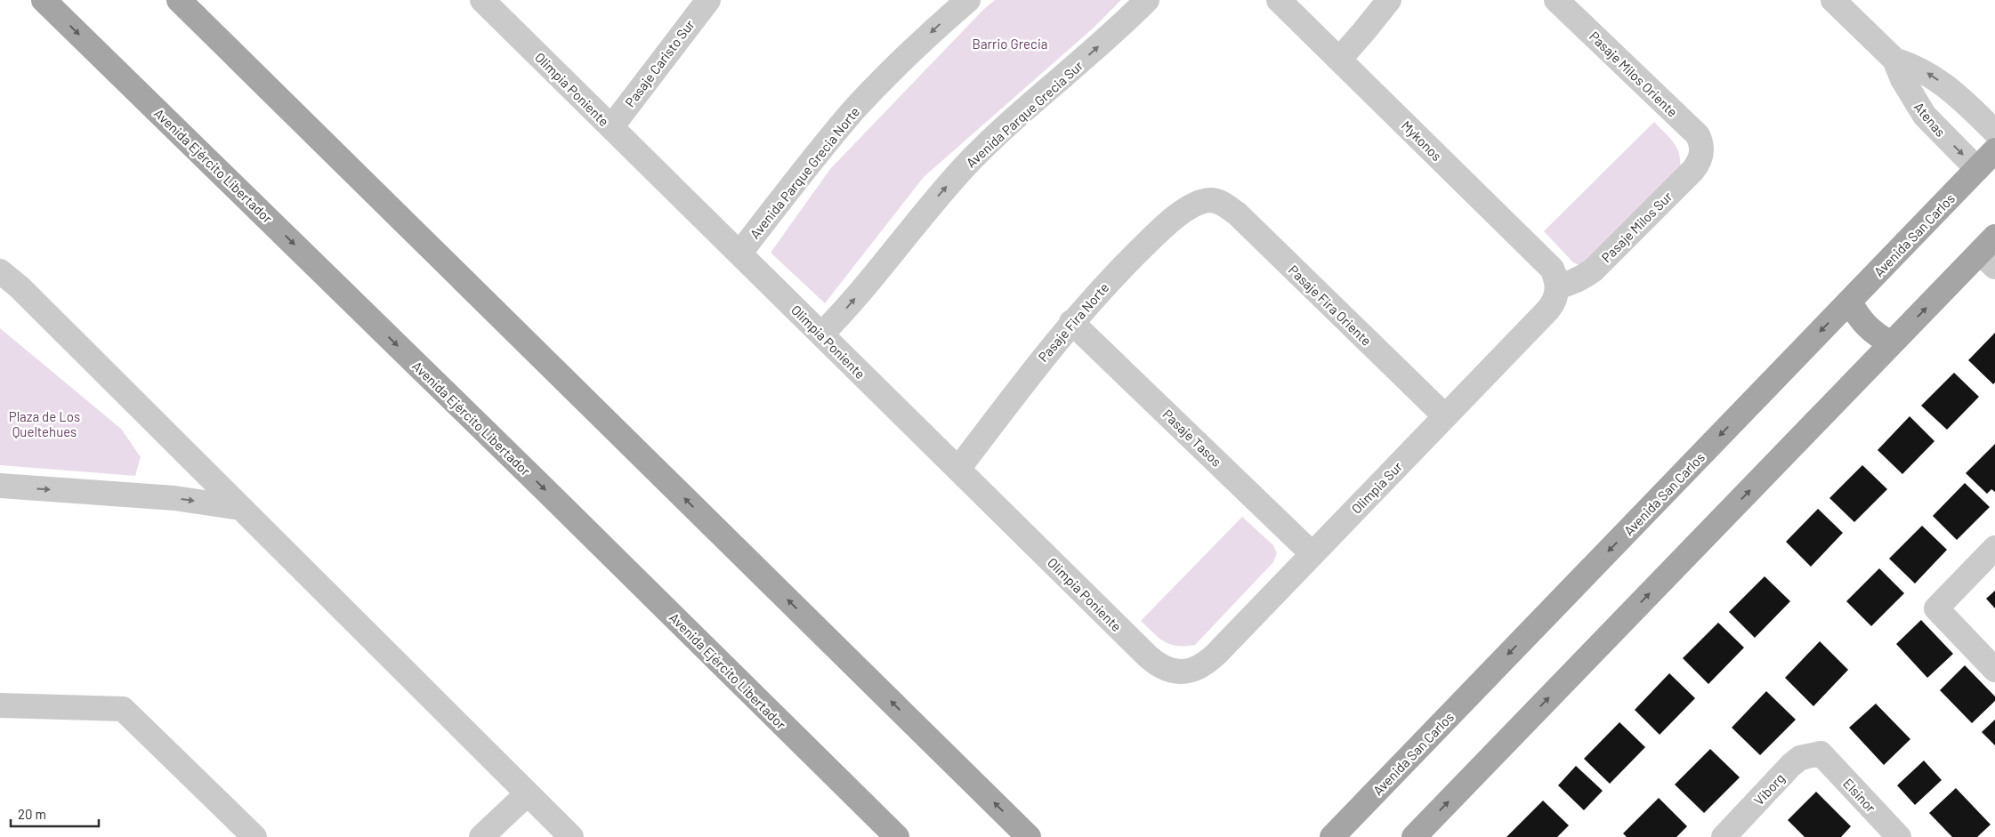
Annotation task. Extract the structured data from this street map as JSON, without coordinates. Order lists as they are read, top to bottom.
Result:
{
  "streets": {
    "main road": ["Avenida Ejército Libertador", "Avenida San Carlos"],
    "street": [
      "Pasaje Caristo Sur",
      "Pasaje Milos Oriente",
      "Olimpia Poniente",
      "Avenida Parque Grecia Sur",
      "Atenas",
      "Mykonos",
      "Avenida Parque Grecia Norte",
      "Pasaje Milos Sur",
      "Pasaje Fira Oriente",
      "Pasaje Fira Norte",
      "Pasaje Tasos",
      "Olimpia Sur",
      "Viborg",
      "Elsinor"
    ]
  },
  "crossings": [
    ["Pasaje Caristo Sur", "Olimpia Poniente"],
    ["Pasaje Milos Oriente", "Pasaje Milos Sur"],
    ["Olimpia Poniente", "Avenida Parque Grecia Sur"],
    ["Olimpia Poniente", "Avenida Parque Grecia Norte"],
    ["Olimpia Poniente", "Pasaje Fira Norte"],
    ["Olimpia Poniente", "Olimpia Sur"],
    ["Atenas", "Avenida San Carlos"],
    ["Mykonos", "Pasaje Milos Sur"],
    ["Mykonos", "Olimpia Sur"],
    ["Pasaje Milos Sur", "Olimpia Sur"],
    ["Pasaje Fira Oriente", "Pasaje Fira Norte"],
    ["Pasaje Fira Oriente", "Olimpia Sur"],
    ["Pasaje Fira Norte", "Pasaje Tasos"],
    ["Pasaje Tasos", "Olimpia Sur"],
    ["Viborg", "Elsinor"]
  ],
  "one_way": ["Avenida Parque Grecia Sur", "Avenida Parque Grecia Norte"],
  "parks": ["Barrio Grecia", "Plaza de Los Queltehues"],
  "scale_bar": "20 m"
}
